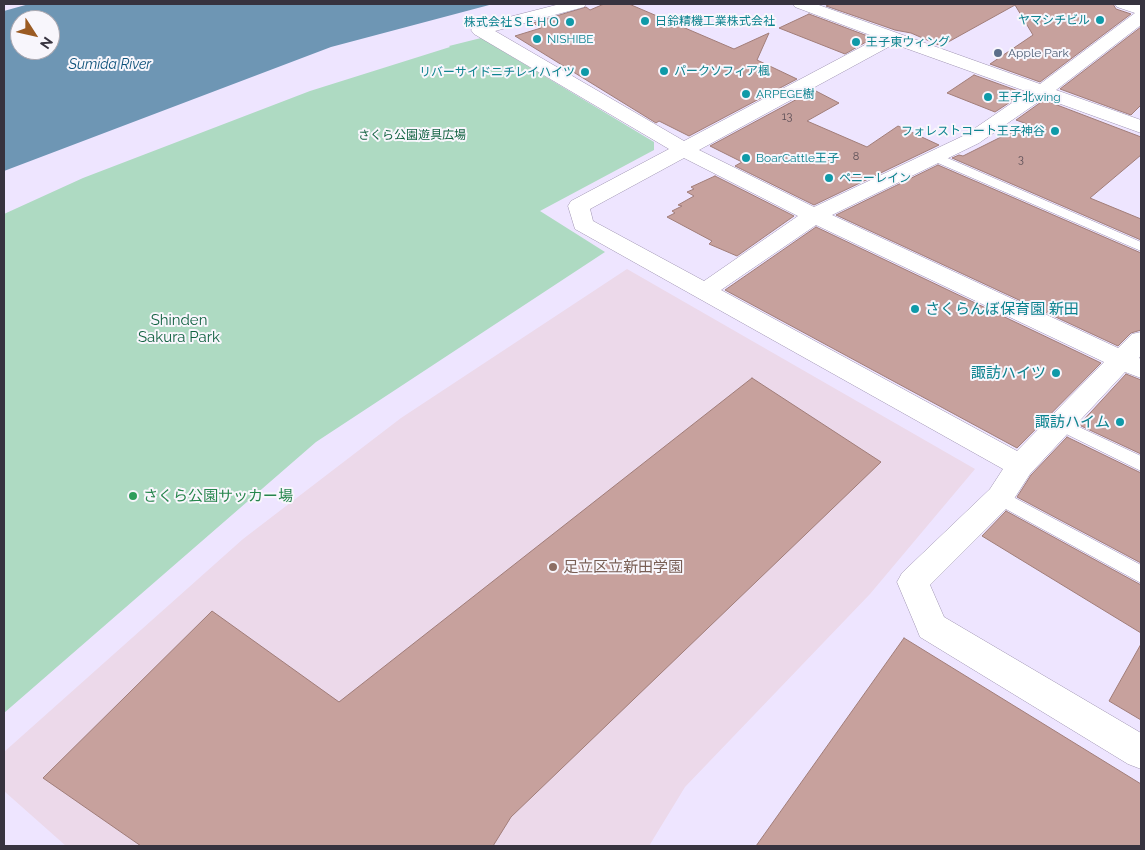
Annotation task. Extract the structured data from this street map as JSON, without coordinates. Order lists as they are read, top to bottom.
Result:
{
  "water": ["Sumida River"],
  "parks": ["さくら公園遊具広場", "Shinden Sakura Park"],
  "places": [
    "ヤマシチビル",
    "日鈴精機工業株式会社",
    "株式会社ＳＥＨＯ",
    "NISHIBE",
    "王子東ウィング",
    "Apple Park",
    "パークソフィア楓",
    "リバーサイドニチレイハイツ",
    "ARPEGE樹",
    "王子北wing",
    "フォレストコート王子神谷",
    "BoarCattle王子",
    "ペニーレイン",
    "さくらんぼ保育園 新田",
    "諏訪ハイツ",
    "諏訪ハイム",
    "さくら公園サッカー場",
    "足立区立新田学園"
  ],
  "house_numbers": ["13", "8", "3"],
  "north": "bottom right"
}
